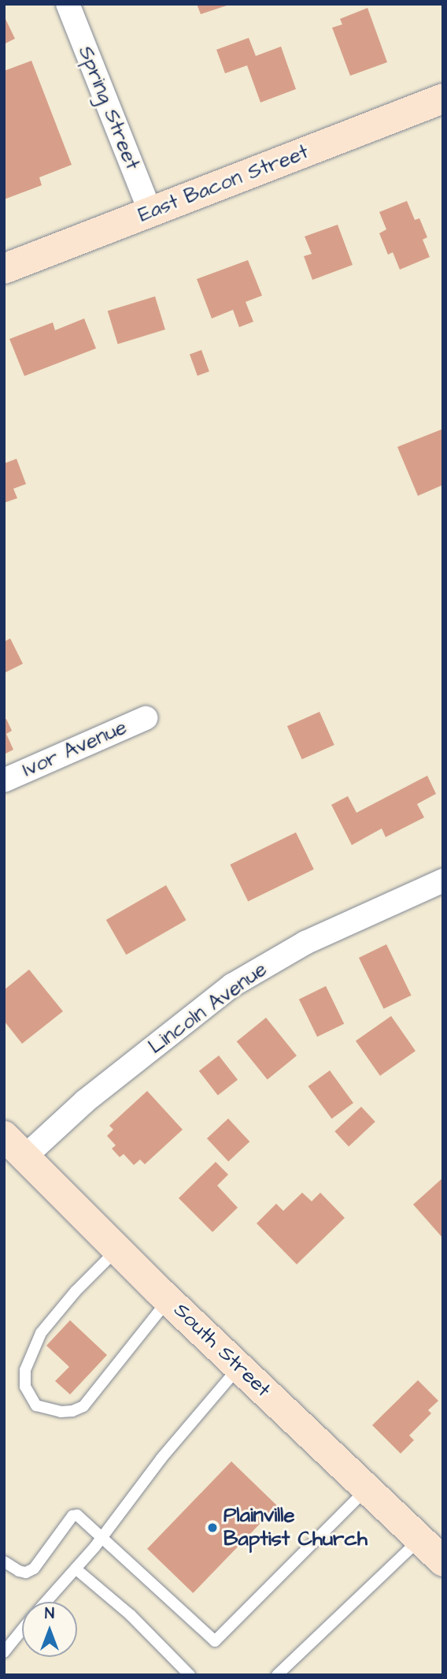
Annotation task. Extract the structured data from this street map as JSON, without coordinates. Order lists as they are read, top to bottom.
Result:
{
  "streets": {
    "main road": ["East Bacon Street", "South Street"],
    "street": ["Spring Street", "Ivor Avenue", "Lincoln Avenue"]
  },
  "crossings": [
    ["Spring Street", "East Bacon Street"],
    ["Lincoln Avenue", "South Street"]
  ],
  "places": ["Plainville Baptist Church"],
  "north": "top"
}
